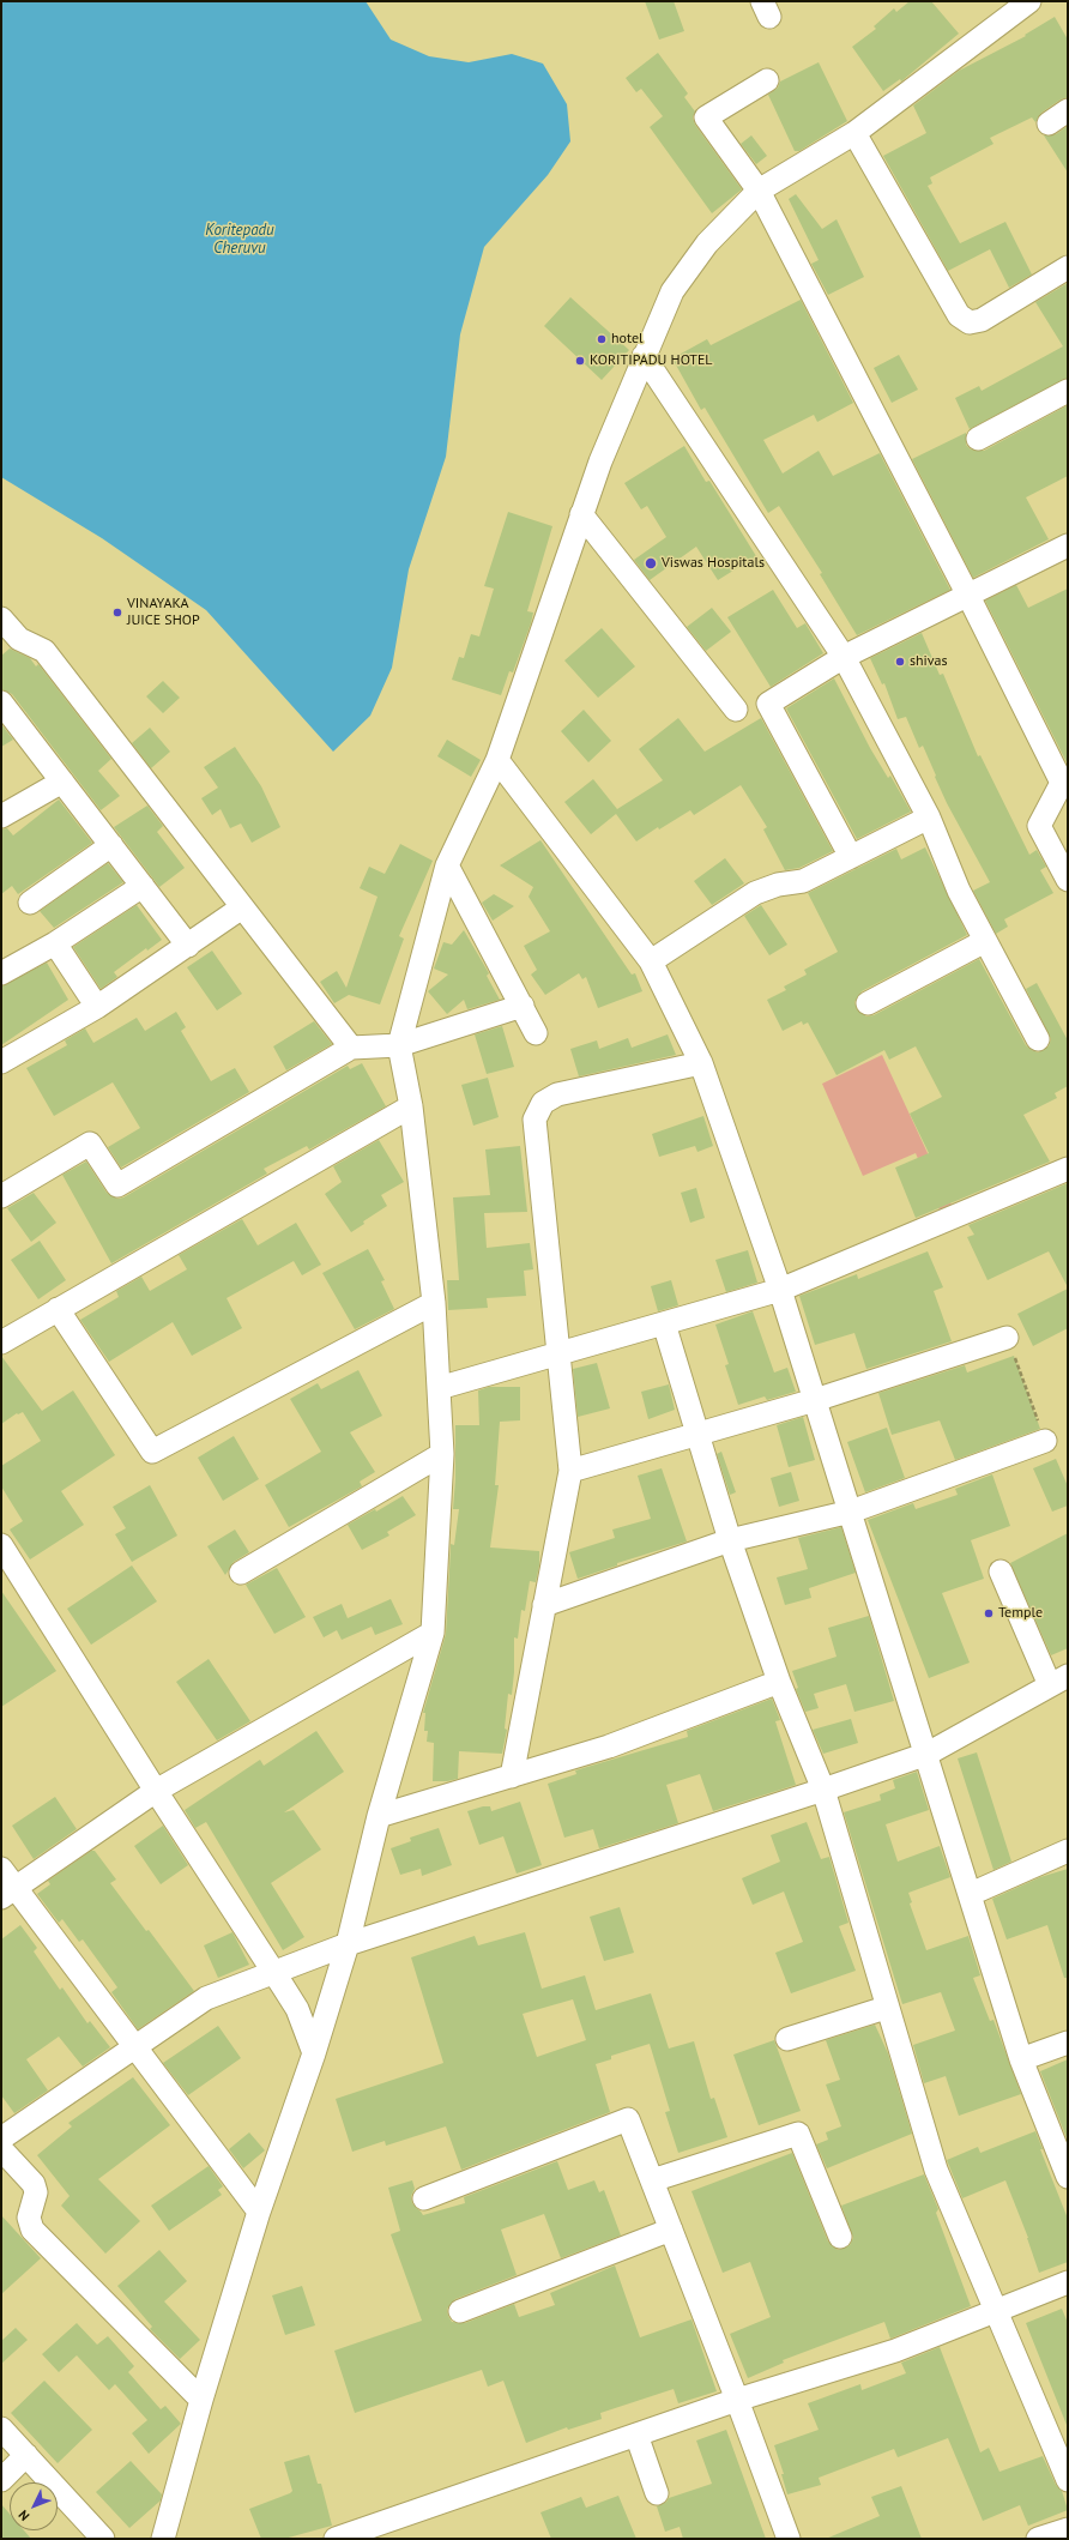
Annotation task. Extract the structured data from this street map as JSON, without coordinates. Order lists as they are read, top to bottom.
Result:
{
  "water": ["Koritepadu Cheruvu"],
  "places": [
    "hotel",
    "KORITIPADU HOTEL",
    "Viswas Hospitals",
    "VINAYAKA JUICE SHOP",
    "shivas",
    "Temple"
  ],
  "north": "bottom left"
}
